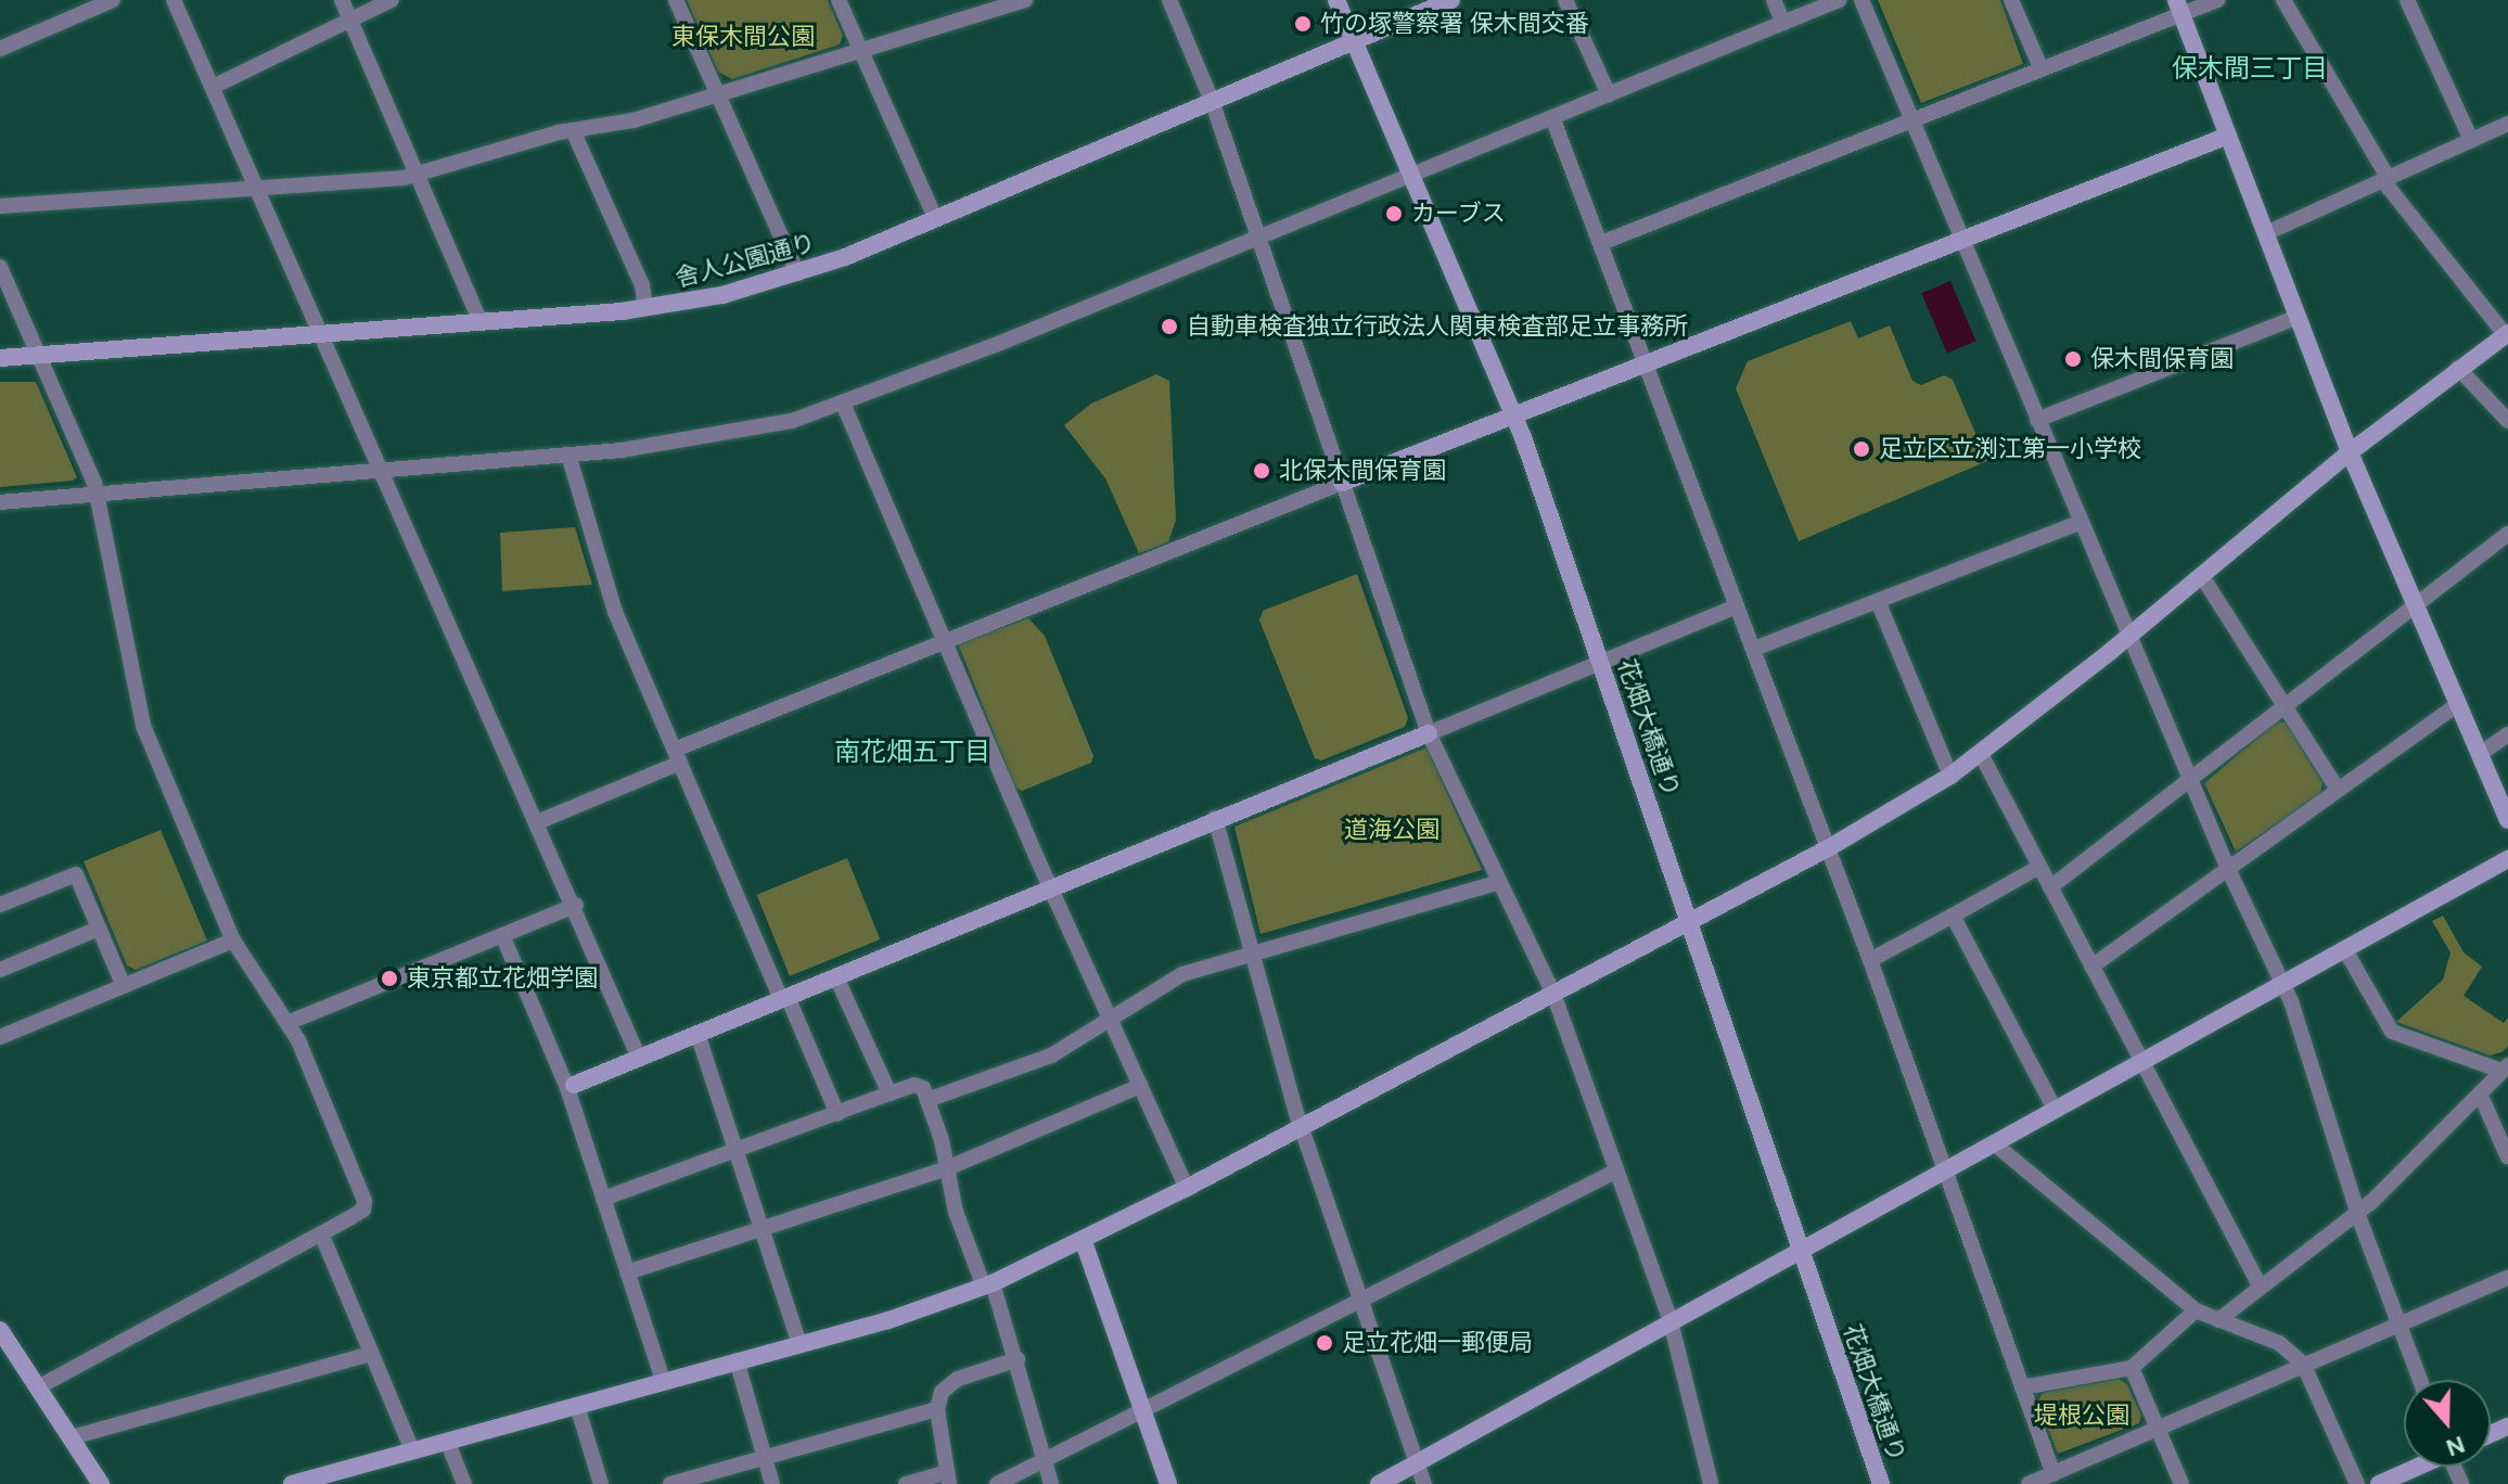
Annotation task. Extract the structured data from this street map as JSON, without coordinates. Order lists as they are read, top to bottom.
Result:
{
  "streets": {
    "street": ["舎人公園通り", "花畑大橋通り"]
  },
  "crossings": [
    ["舎人公園通り", "花畑大橋通り"]
  ],
  "districts": ["保木間三丁目", "南花畑五丁目"],
  "parks": ["東保木間公園", "道海公園", "堤根公園"],
  "places": [
    "竹の塚警察署 保木間交番",
    "カーブス",
    "自動車検査独立行政法人関東検査部足立事務所",
    "保木間保育園",
    "足立区立渕江第一小学校",
    "北保木間保育園",
    "東京都立花畑学園",
    "足立花畑一郵便局"
  ],
  "north": "bottom"
}
